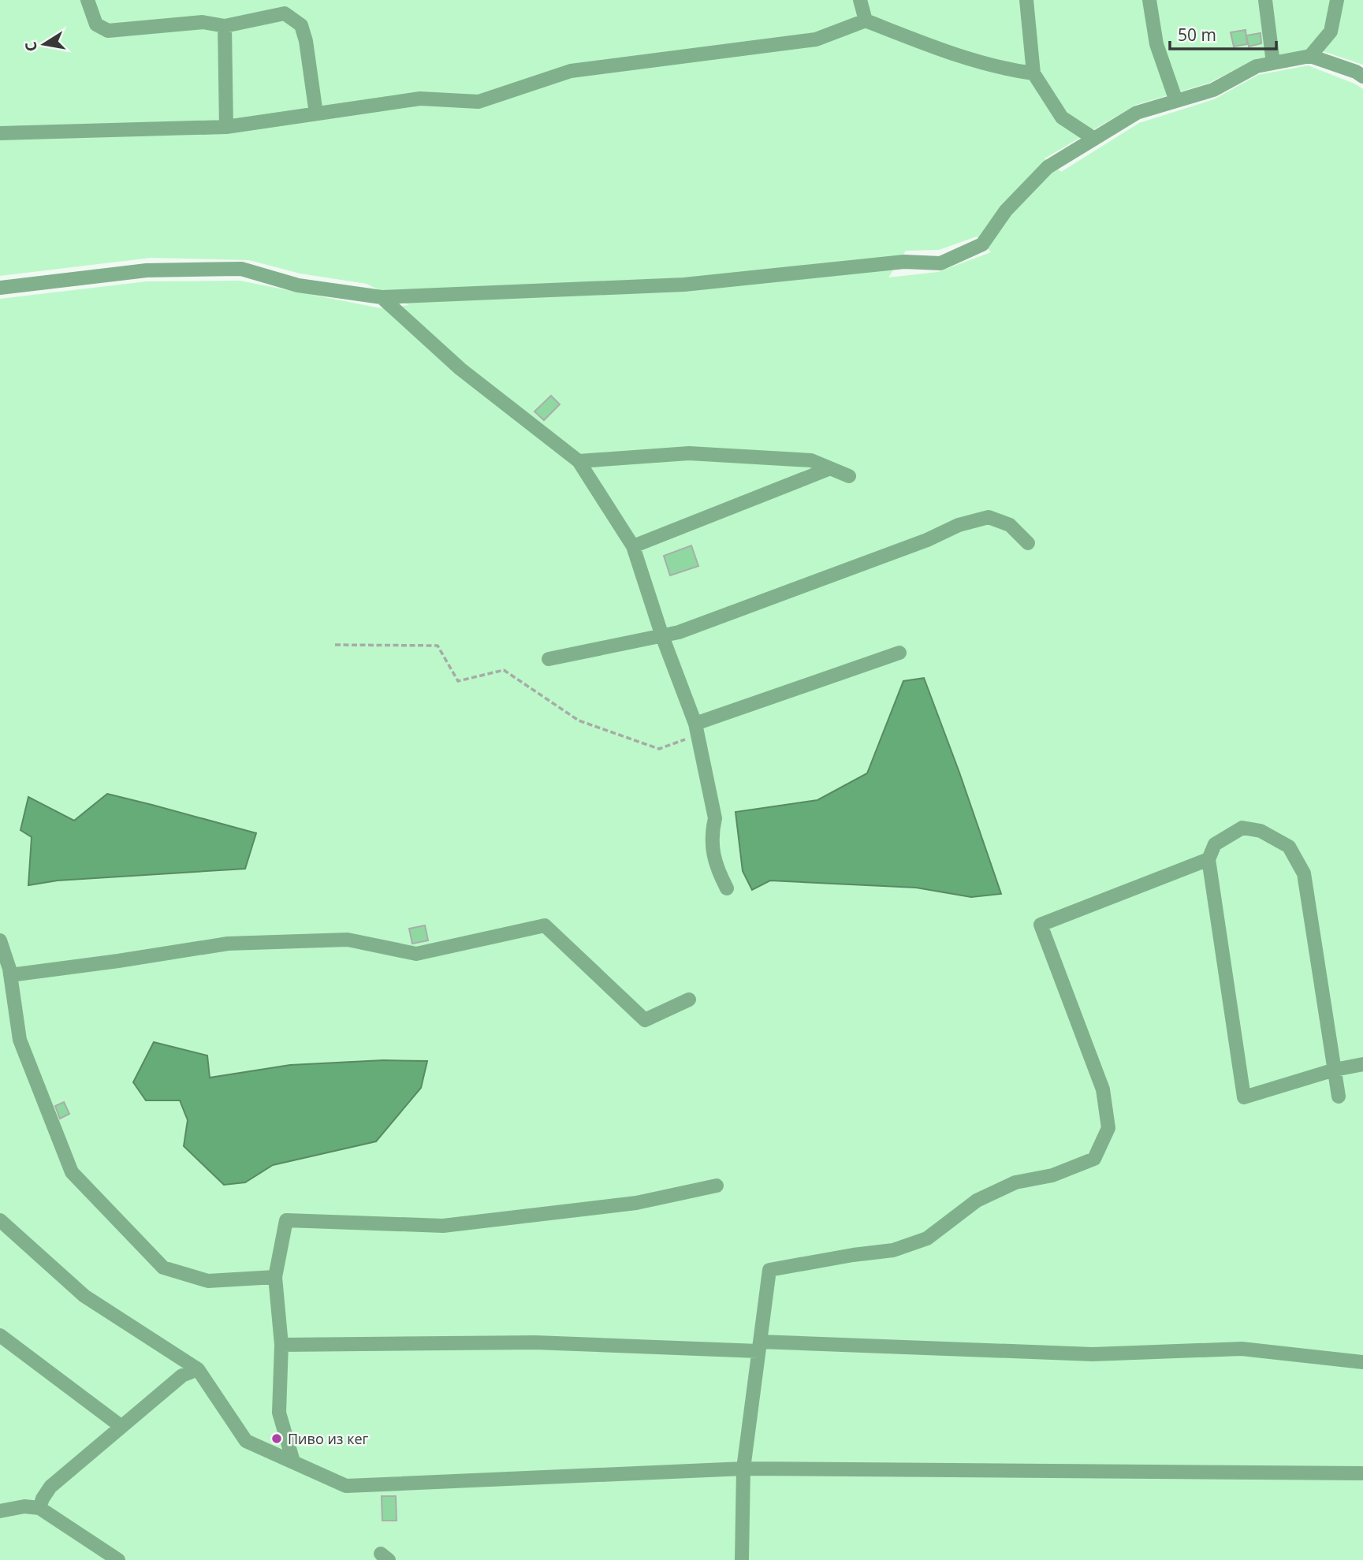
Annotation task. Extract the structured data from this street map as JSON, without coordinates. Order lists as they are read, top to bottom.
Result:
{
  "places": ["Пиво из кег"],
  "scale_bar": "50 m",
  "north": "left"
}
